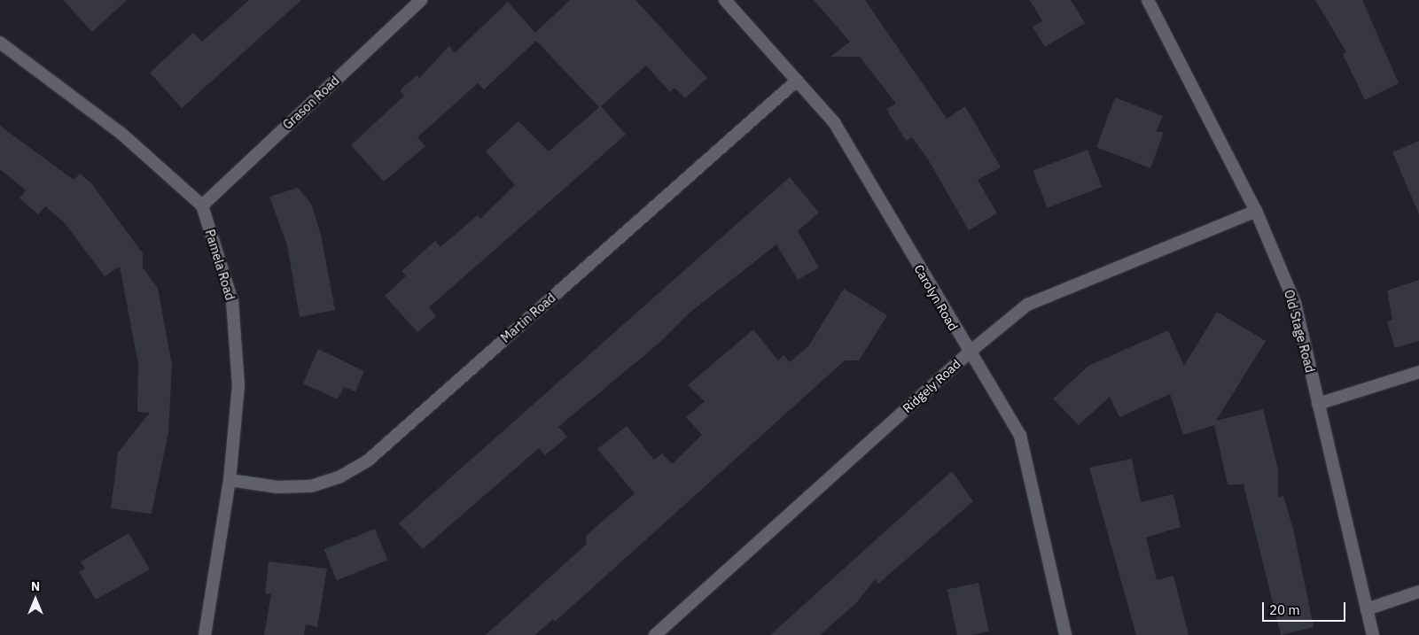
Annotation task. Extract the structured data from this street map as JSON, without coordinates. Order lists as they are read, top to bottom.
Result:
{
  "streets": {
    "street": [
      "Grason Road",
      "Pamela Road",
      "Carolyn Road",
      "Martin Road",
      "Old Stage Road",
      "Ridgely Road"
    ]
  },
  "crossings": [
    ["Grason Road", "Pamela Road"],
    ["Pamela Road", "Martin Road"],
    ["Carolyn Road", "Martin Road"],
    ["Carolyn Road", "Ridgely Road"],
    ["Old Stage Road", "Ridgely Road"]
  ],
  "scale_bar": "20 m",
  "north": "top"
}
